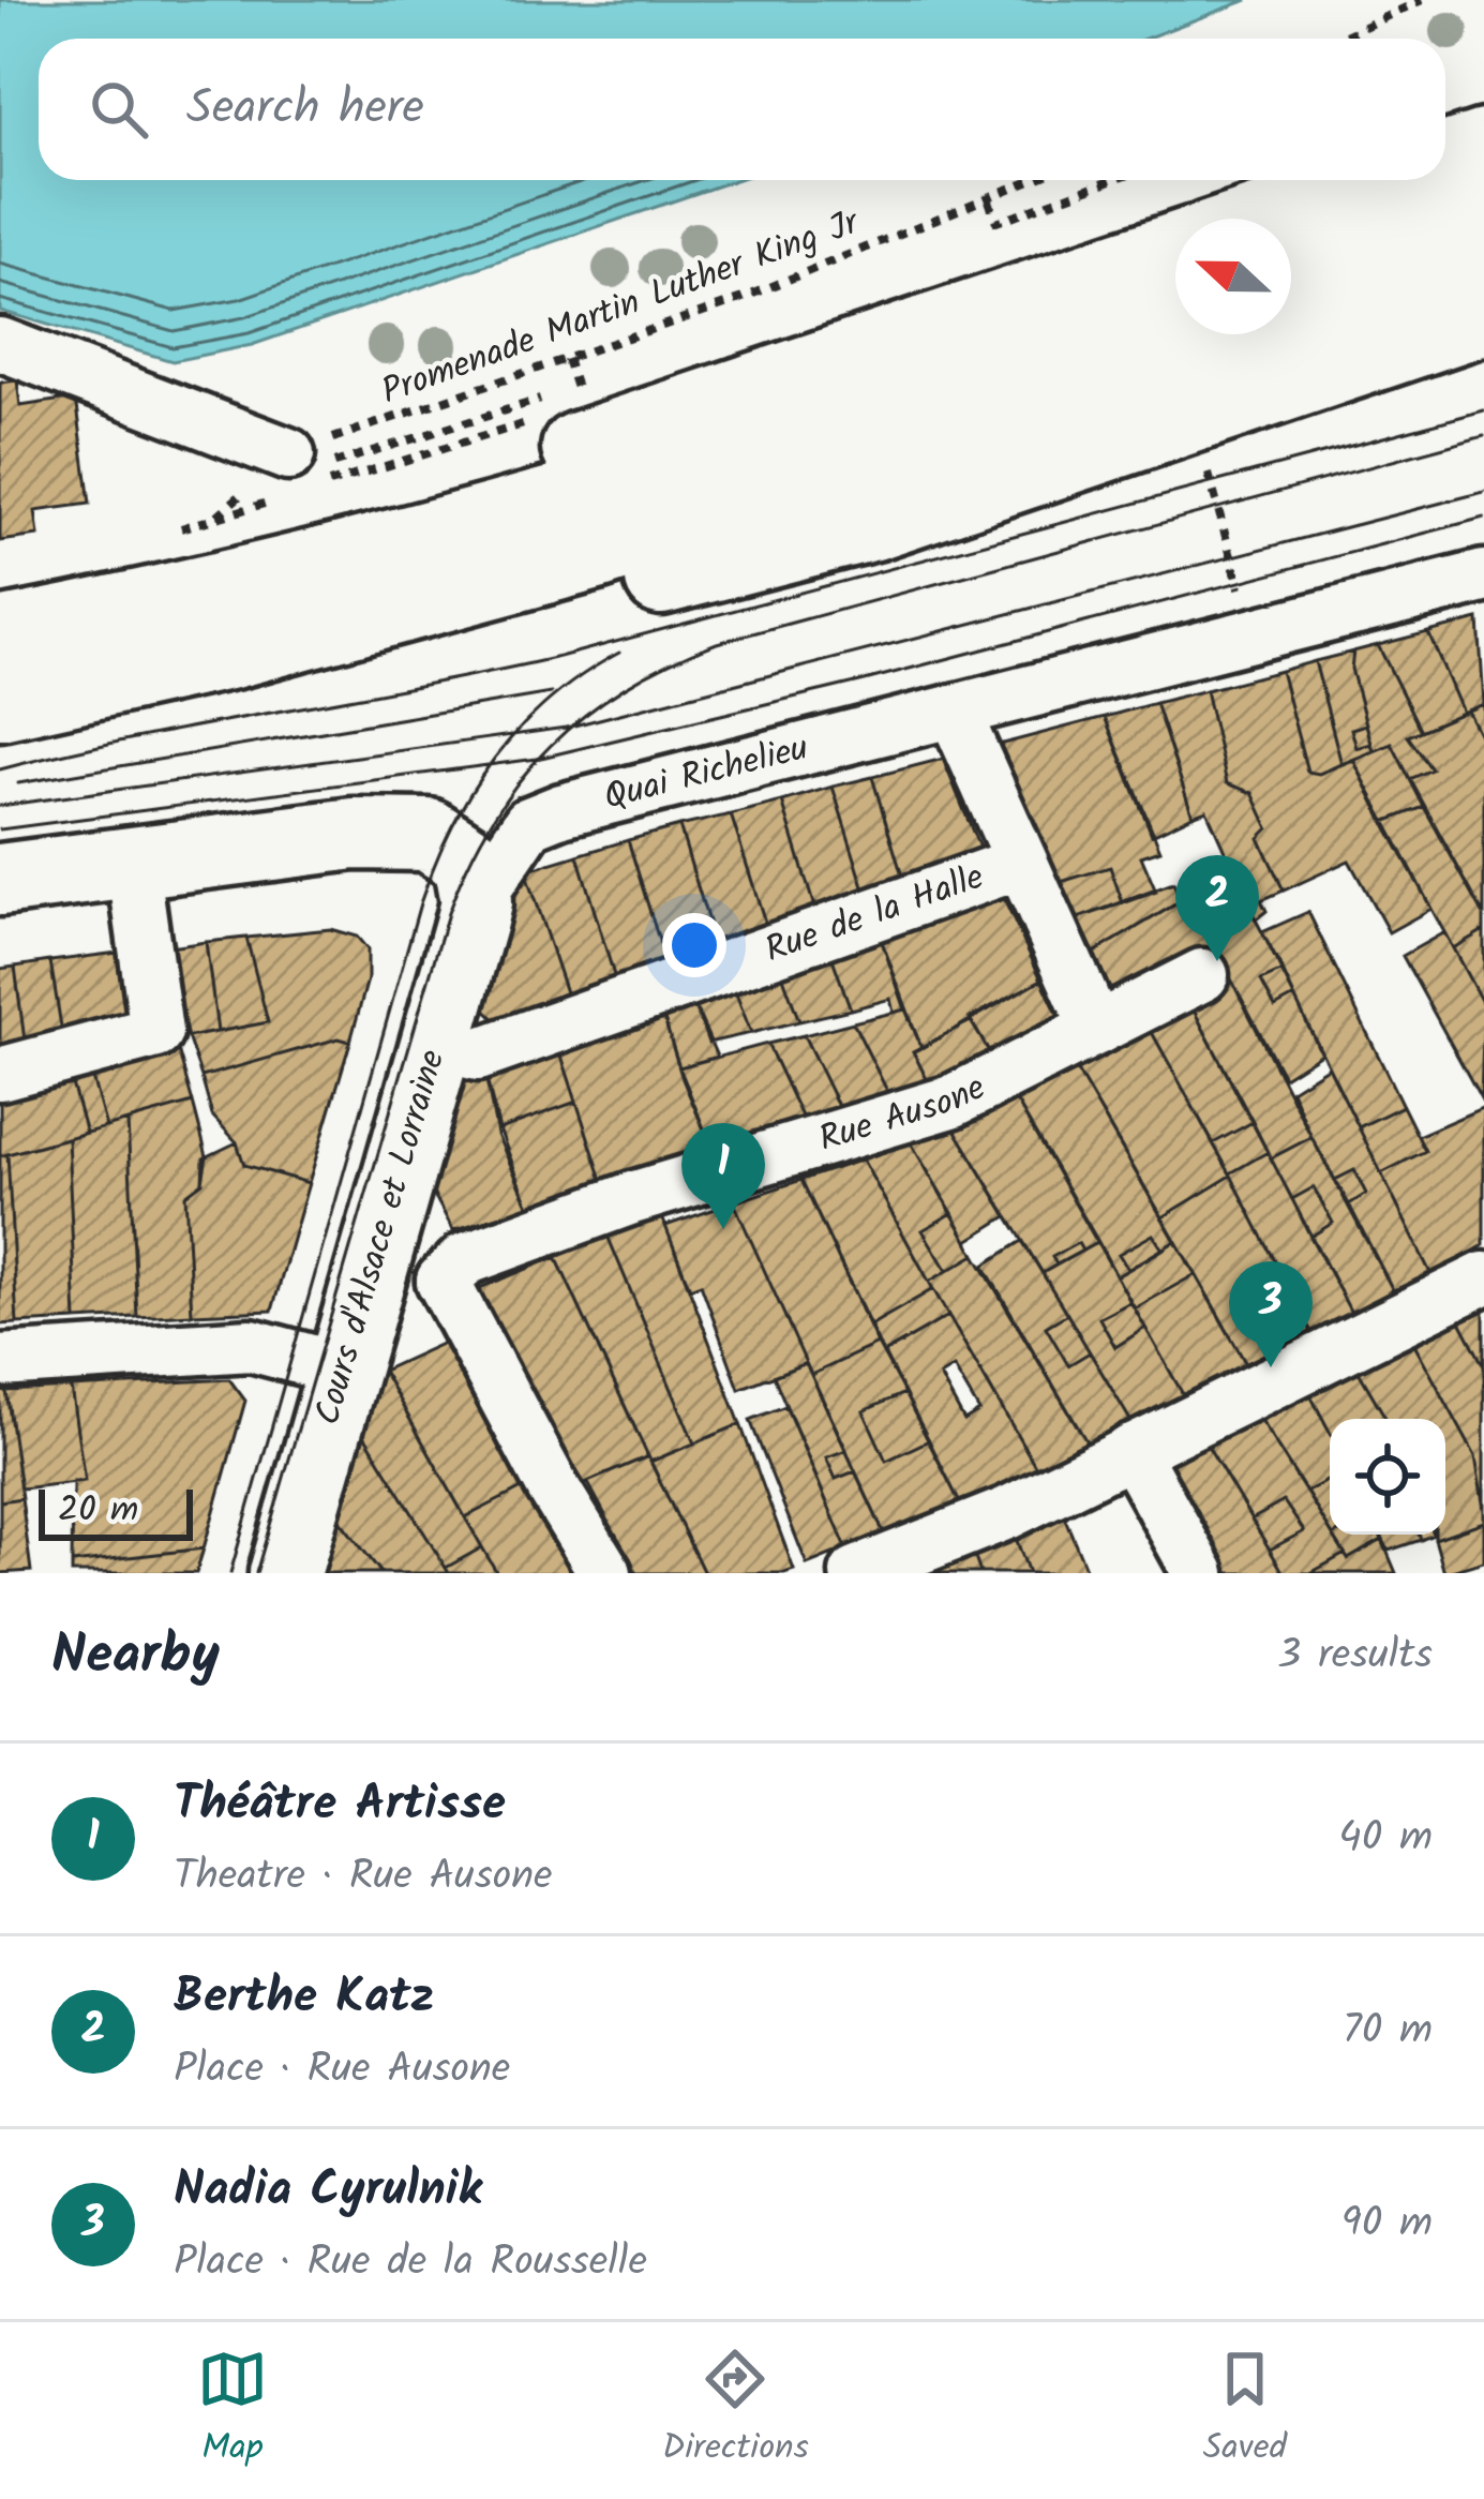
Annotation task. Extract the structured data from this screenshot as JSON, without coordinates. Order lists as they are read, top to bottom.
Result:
{
  "streets": {
    "main road": ["Cours d'Alsace et Lorraine"],
    "street": ["Quai Richelieu", "Rue de la Halle", "Rue Ausone"],
    "path": ["Promenade Martin Luther King Jr"]
  },
  "crossings": [
    ["Quai Richelieu", "Cours d'Alsace et Lorraine"],
    ["Rue de la Halle", "Cours d'Alsace et Lorraine"]
  ],
  "scale_bar": "20 m",
  "north": "left",
  "page": {
    "search": "Search here",
    "pins": ["2", "1", "3"],
    "scale": "20 m",
    "heading": ["Nearby", "3 results"],
    "list": [
      {
        "mark": "1",
        "name": "Théâtre Artisse",
        "note": "Theatre · Rue Ausone",
        "value": "40 m"
      },
      {
        "mark": "2",
        "name": "Berthe Katz",
        "note": "Place · Rue Ausone",
        "value": "70 m"
      },
      {
        "mark": "3",
        "name": "Nadia Cyrulnik",
        "note": "Place · Rue de la Rousselle",
        "value": "90 m"
      }
    ],
    "nav": ["Map", "Directions", "Saved"]
  }
}
